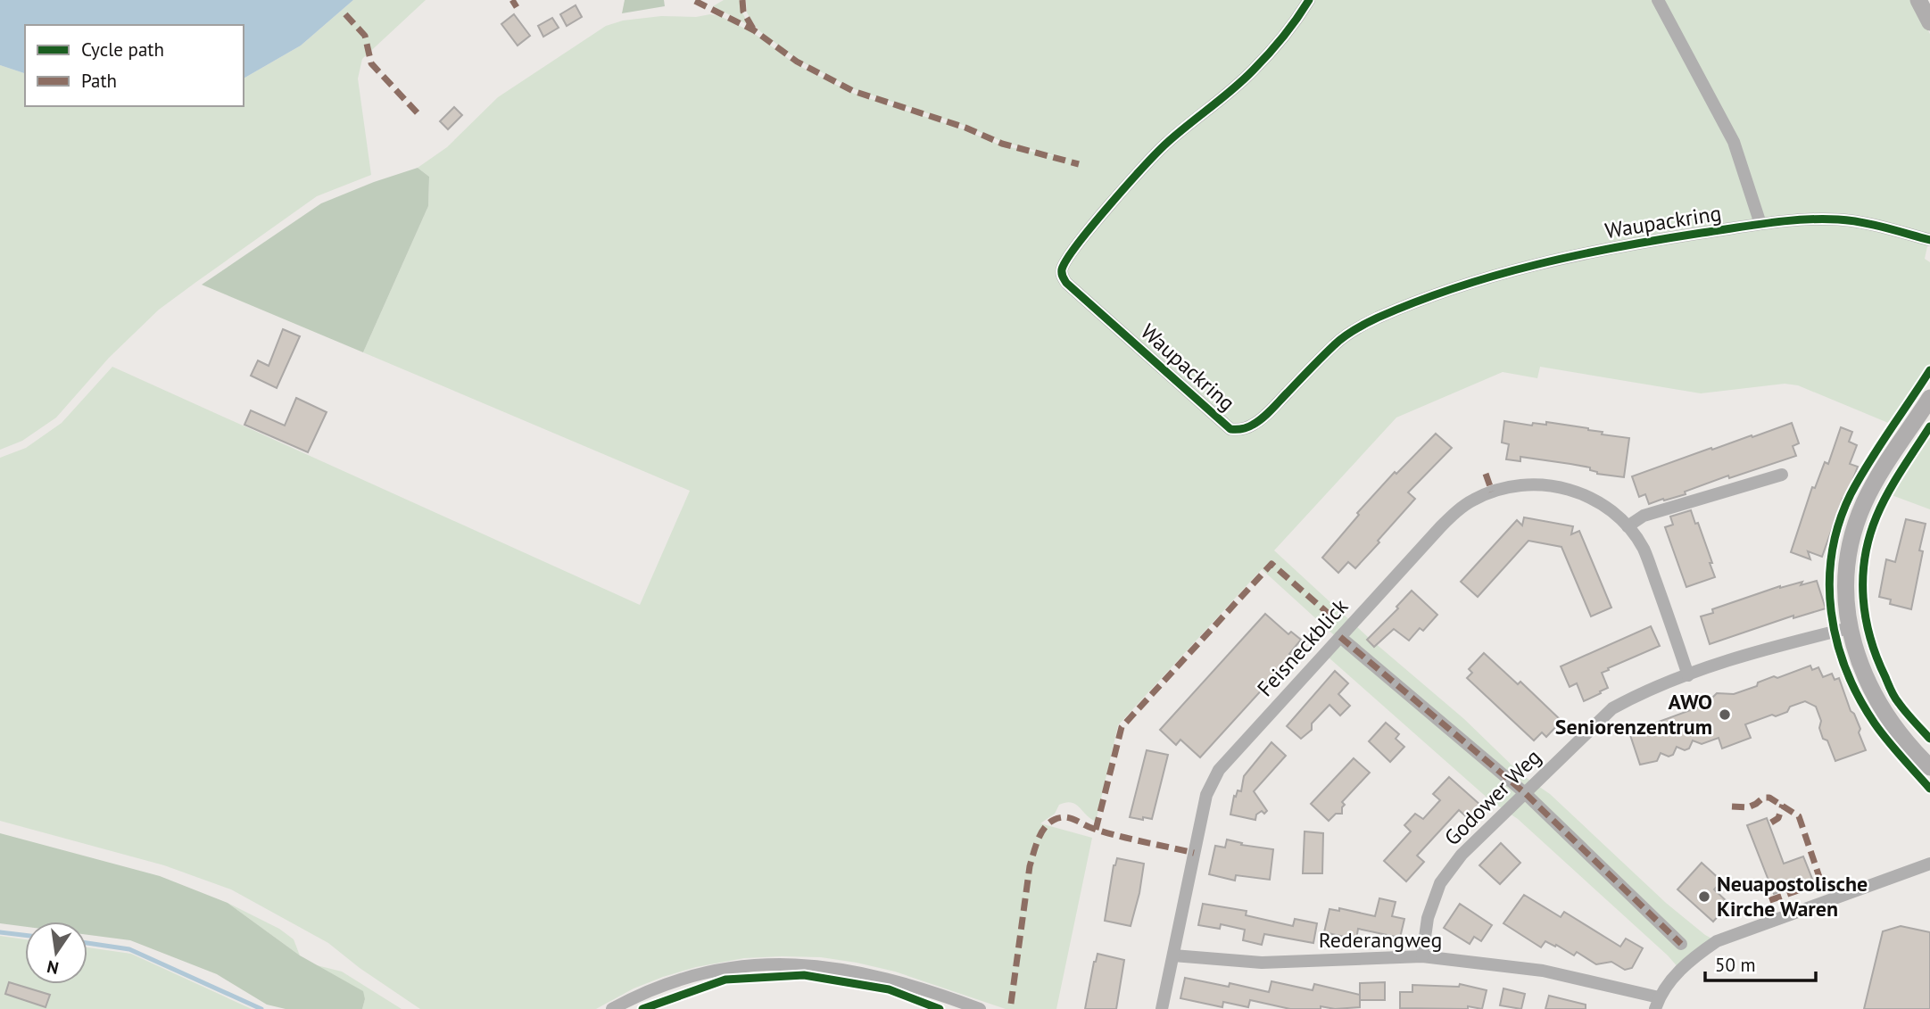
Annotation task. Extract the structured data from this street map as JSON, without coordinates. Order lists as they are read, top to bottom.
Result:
{
  "streets": {
    "street": [
      "Waupackring",
      "Feisneckblick",
      "Godower Weg",
      "Rederangweg"
    ]
  },
  "crossings": [
    ["Feisneckblick", "Godower Weg"],
    ["Feisneckblick", "Rederangweg"],
    ["Godower Weg", "Rederangweg"]
  ],
  "places": ["AWO Seniorenzentrum", "Neuapostolische Kirche Waren"],
  "legend": ["Cycle path", "Path"],
  "scale_bar": "50 m",
  "north": "bottom"
}
